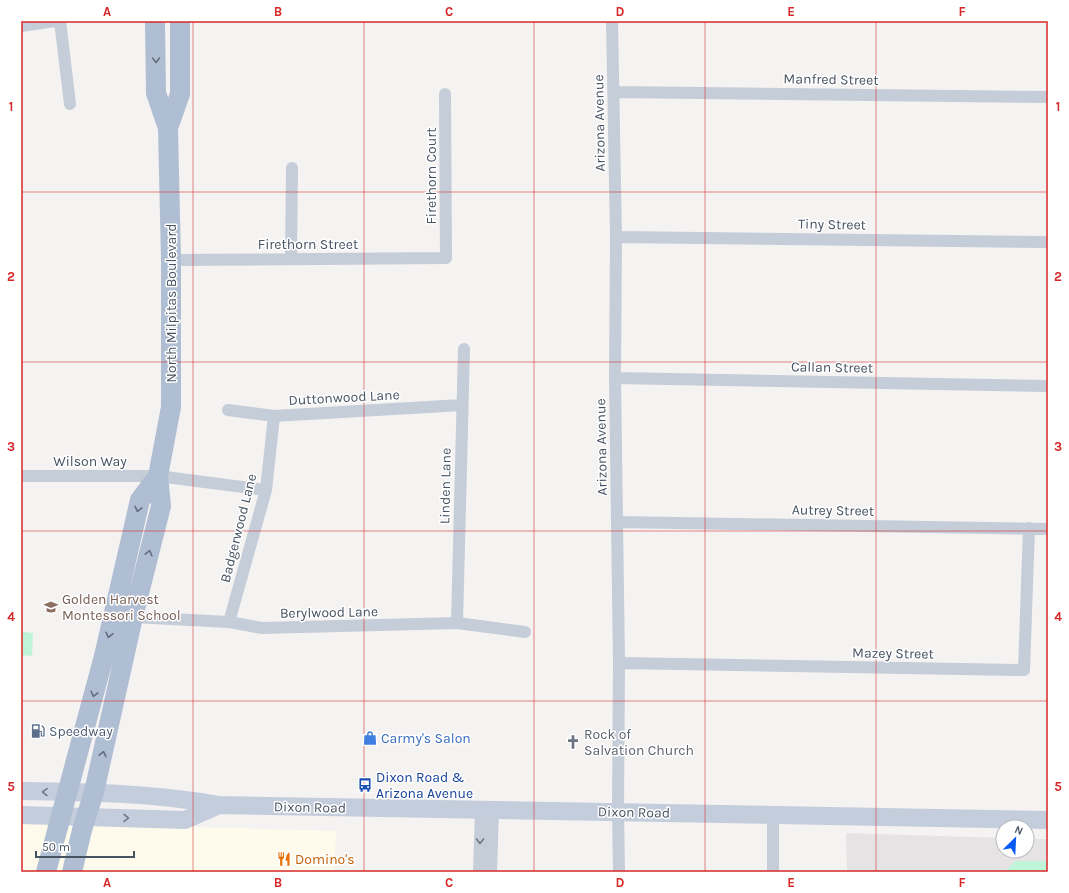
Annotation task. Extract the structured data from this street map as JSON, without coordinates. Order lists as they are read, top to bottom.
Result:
{
  "streets": {
    "main road": ["North Milpitas Boulevard"],
    "street": [
      "Manfred Street",
      "Arizona Avenue",
      "Firethorn Court",
      "Tiny Street",
      "Firethorn Street",
      "Callan Street",
      "Duttonwood Lane",
      "Wilson Way",
      "Linden Lane",
      "Autrey Street",
      "Badgerwood Lane",
      "Berylwood Lane",
      "Mazey Street",
      "Dixon Road"
    ]
  },
  "crossings": [
    ["Manfred Street", "Arizona Avenue"],
    ["Arizona Avenue", "Tiny Street"],
    ["Arizona Avenue", "Callan Street"],
    ["Arizona Avenue", "Autrey Street"],
    ["Arizona Avenue", "Mazey Street"],
    ["Arizona Avenue", "Dixon Road"],
    ["Firethorn Court", "Firethorn Street"],
    ["Firethorn Street", "North Milpitas Boulevard"],
    ["North Milpitas Boulevard", "Wilson Way"],
    ["North Milpitas Boulevard", "Berylwood Lane"],
    ["North Milpitas Boulevard", "Dixon Road"],
    ["Duttonwood Lane", "Linden Lane"],
    ["Duttonwood Lane", "Badgerwood Lane"],
    ["Wilson Way", "Badgerwood Lane"],
    ["Linden Lane", "Berylwood Lane"],
    ["Autrey Street", "Mazey Street"],
    ["Badgerwood Lane", "Berylwood Lane"]
  ],
  "places": {
    "school or university": ["Golden Harvest Montessori School"],
    "fuel station": ["Speedway"],
    "shop": ["Carmy's Salon"],
    "church": ["Rock of Salvation Church"],
    "bus stop": ["Dixon Road & Arizona Avenue"],
    "restaurant": ["Domino's"]
  },
  "scale_bar": "50 m",
  "north": "top right",
  "grid": {
    "columns": [
      "A",
      "B",
      "C",
      "D",
      "E",
      "F"
    ],
    "rows": [
      "1",
      "2",
      "3",
      "4",
      "5"
    ]
  }
}
